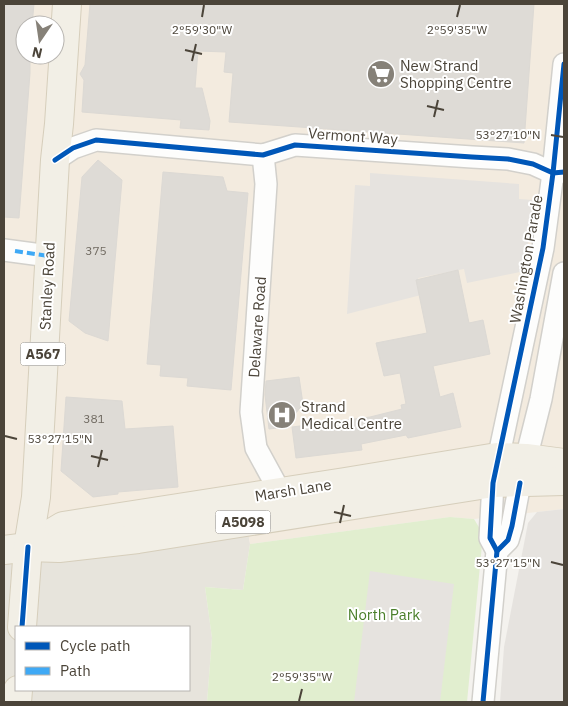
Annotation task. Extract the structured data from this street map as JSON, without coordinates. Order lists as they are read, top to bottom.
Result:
{
  "streets": {
    "main road": [
      "Stanley Road",
      "A567",
      "Marsh Lane",
      "A5098"
    ],
    "street": ["Vermont Way", "Washington Parade", "Delaware Road"]
  },
  "crossings": [
    ["Vermont Way", "Washington Parade"],
    ["Vermont Way", "Stanley Road"],
    ["Vermont Way", "Delaware Road"],
    ["Washington Parade", "Marsh Lane"],
    ["Stanley Road", "Marsh Lane"],
    ["Delaware Road", "Marsh Lane"]
  ],
  "parks": ["North Park"],
  "places": {
    "supermarket": ["New Strand Shopping Centre"],
    "hospital": ["Strand Medical Centre"]
  },
  "house_numbers": ["375", "381"],
  "legend": ["Cycle path", "Path"],
  "north": "bottom",
  "coordinates": [
    "2°59'30\"W",
    "2°59'35\"W",
    "53°27'10\"N",
    "53°27'15\"N"
  ]
}
